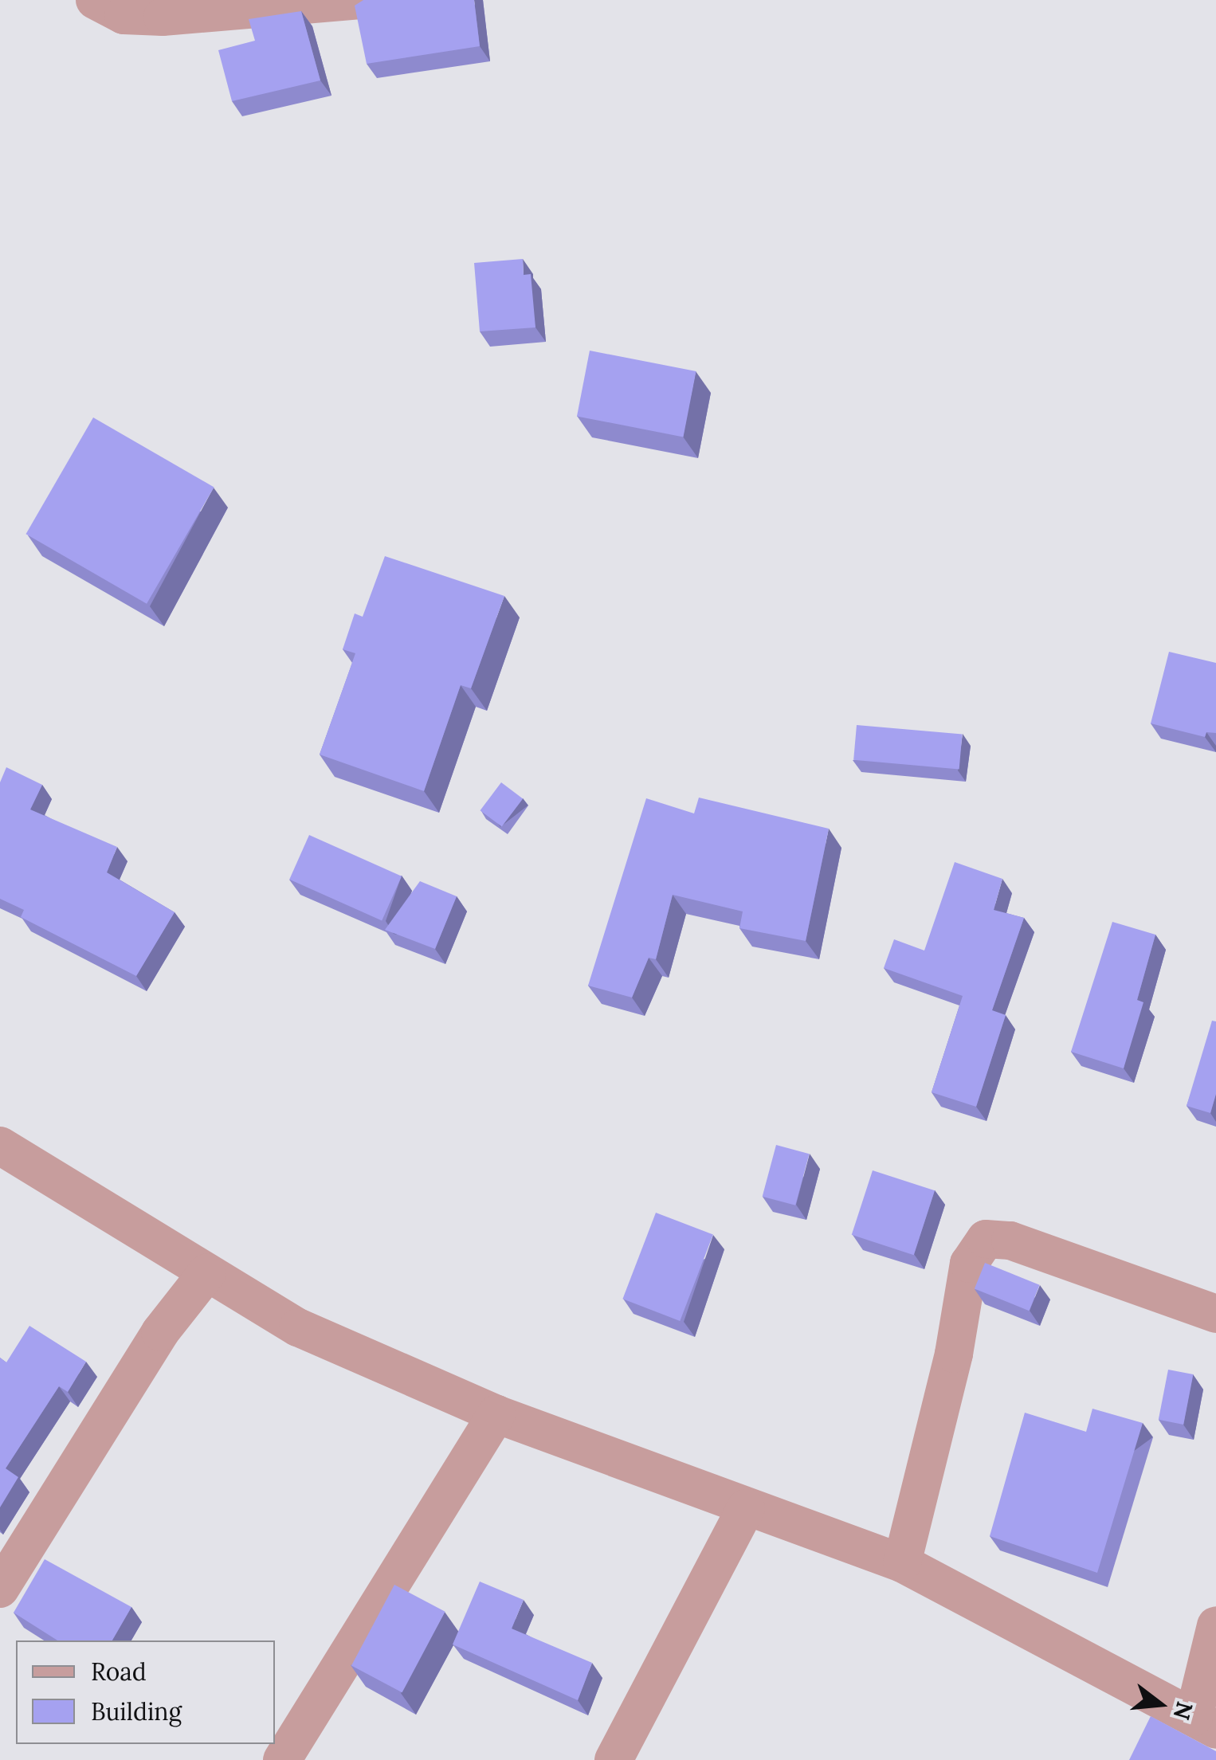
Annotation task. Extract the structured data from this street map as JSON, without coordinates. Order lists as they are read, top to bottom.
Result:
{
  "legend": ["Road", "Building"],
  "north": "right"
}
